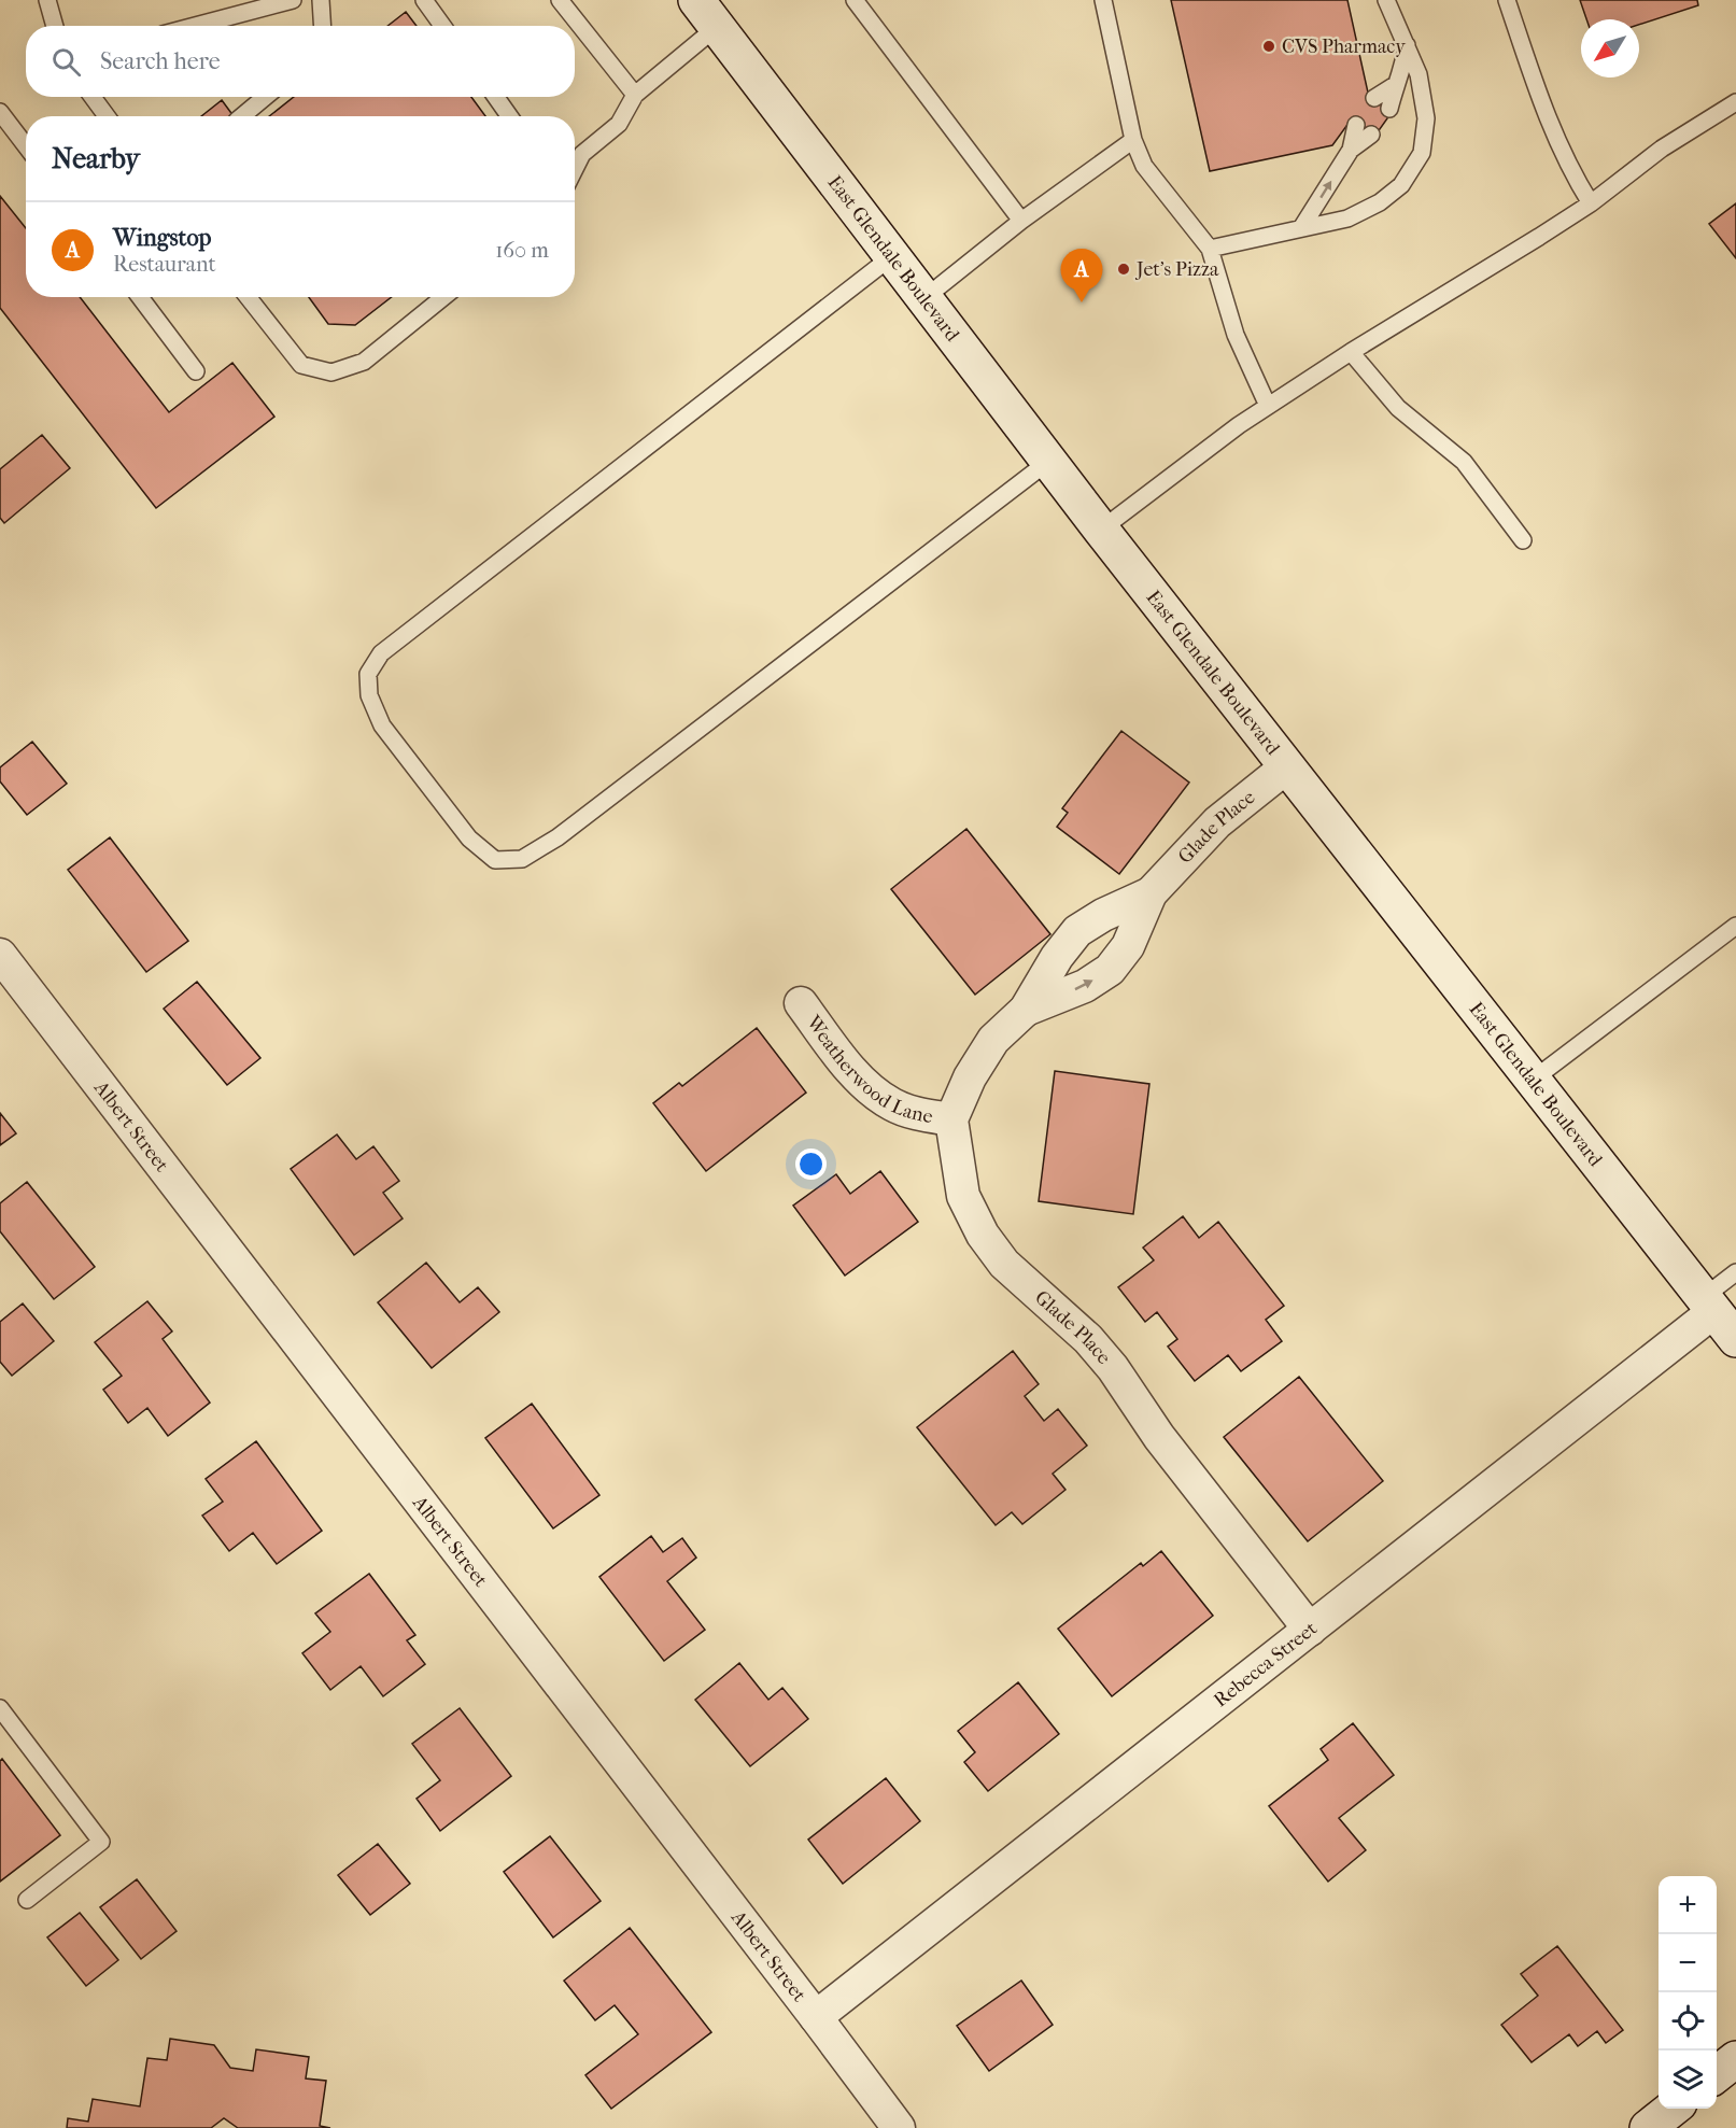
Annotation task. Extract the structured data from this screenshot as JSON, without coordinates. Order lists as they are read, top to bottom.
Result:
{
  "streets": {
    "street": [
      "East Glendale Boulevard",
      "Glade Place",
      "Weatherwood Lane",
      "Albert Street",
      "Rebecca Street"
    ]
  },
  "crossings": [
    ["East Glendale Boulevard", "Glade Place"],
    ["East Glendale Boulevard", "Rebecca Street"],
    ["Glade Place", "Weatherwood Lane"],
    ["Glade Place", "Rebecca Street"],
    ["Albert Street", "Rebecca Street"]
  ],
  "places": ["CVS Pharmacy", "Jet's Pizza"],
  "north": "bottom left",
  "page": {
    "search": "Search here",
    "heading": "Nearby",
    "list": [
      {
        "mark": "A",
        "name": "Wingstop",
        "note": "Restaurant",
        "value": "160 m"
      }
    ],
    "pins": "A",
    "map_buttons": ["+", "−"]
  }
}
